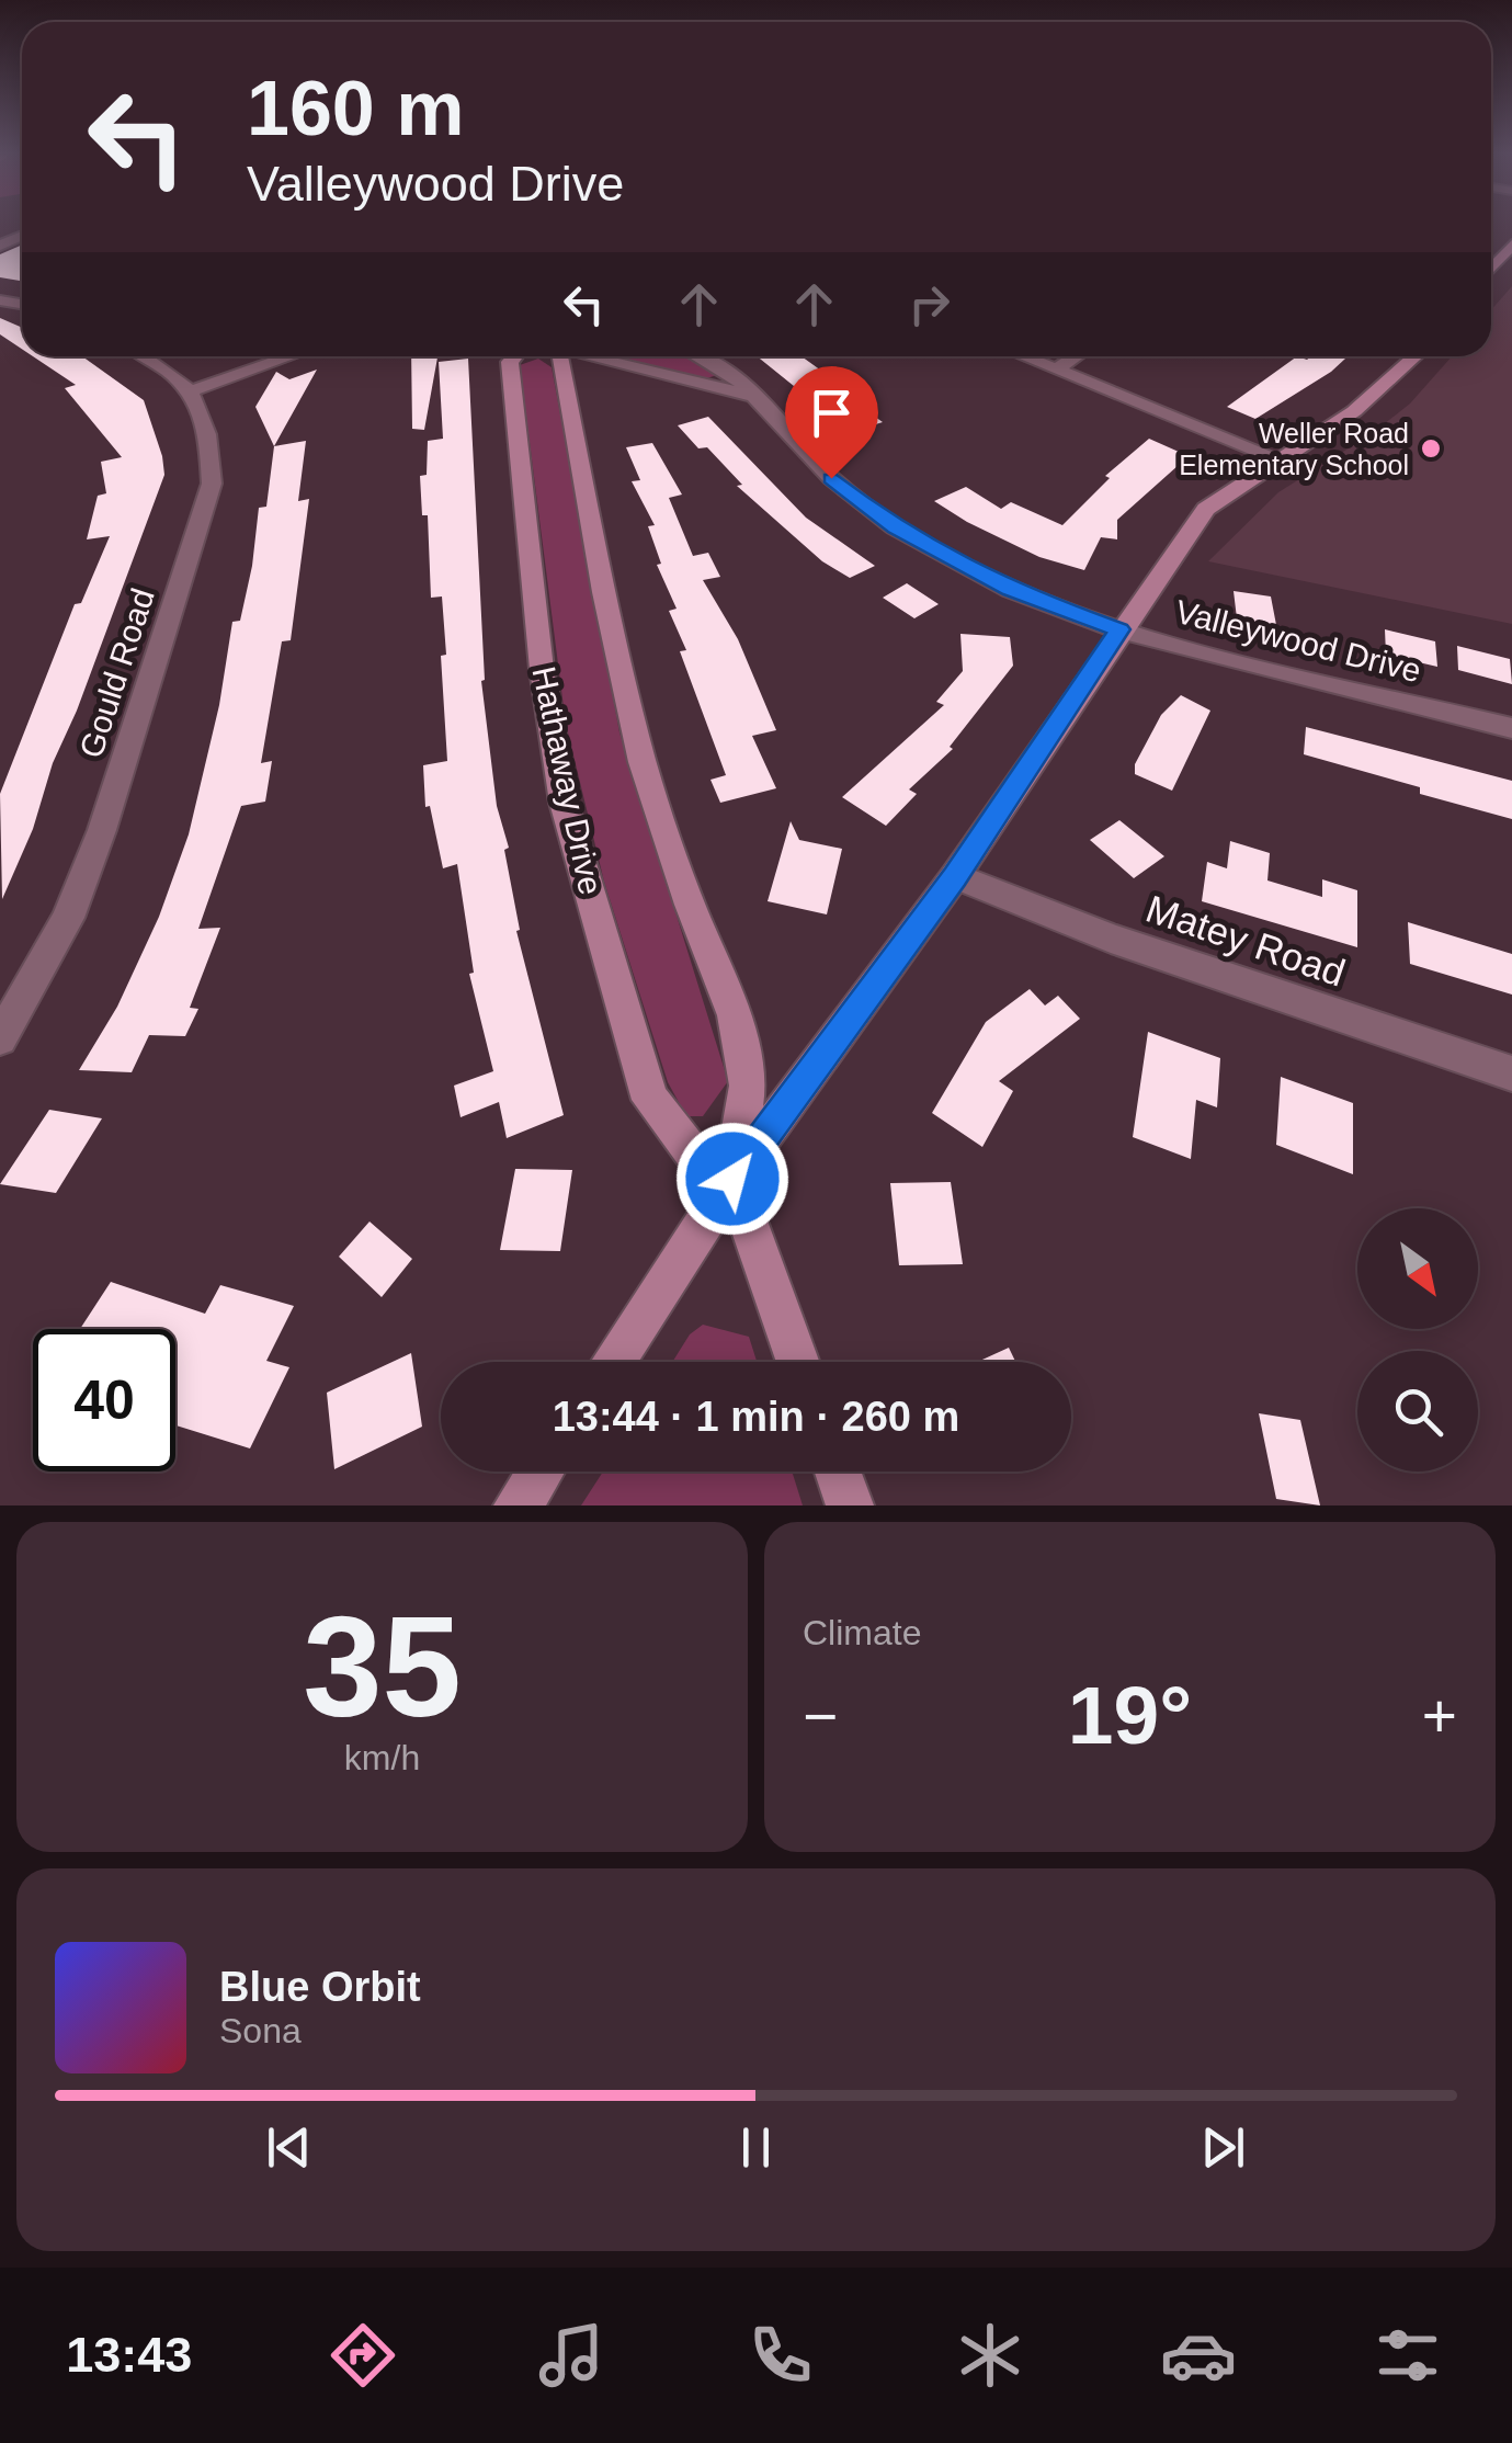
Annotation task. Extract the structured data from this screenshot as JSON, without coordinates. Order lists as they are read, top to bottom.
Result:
{
  "streets": {
    "street": [
      "Valleywood Drive",
      "Gould Road",
      "Hathaway Drive",
      "Matey Road"
    ]
  },
  "places": ["Weller Road Elementary School"],
  "north": "bottom right",
  "page": {
    "turn": ["160 m", "Valleywood Drive"],
    "limit": "40",
    "trip": "13:44 · 1 min · 260 m",
    "tile": [
      ["35", "km/h"],
      "Climate"
    ],
    "heat": ["−", "19°", "+"],
    "song": ["Blue Orbit", "Sona"],
    "tabs": "13:43"
  }
}
